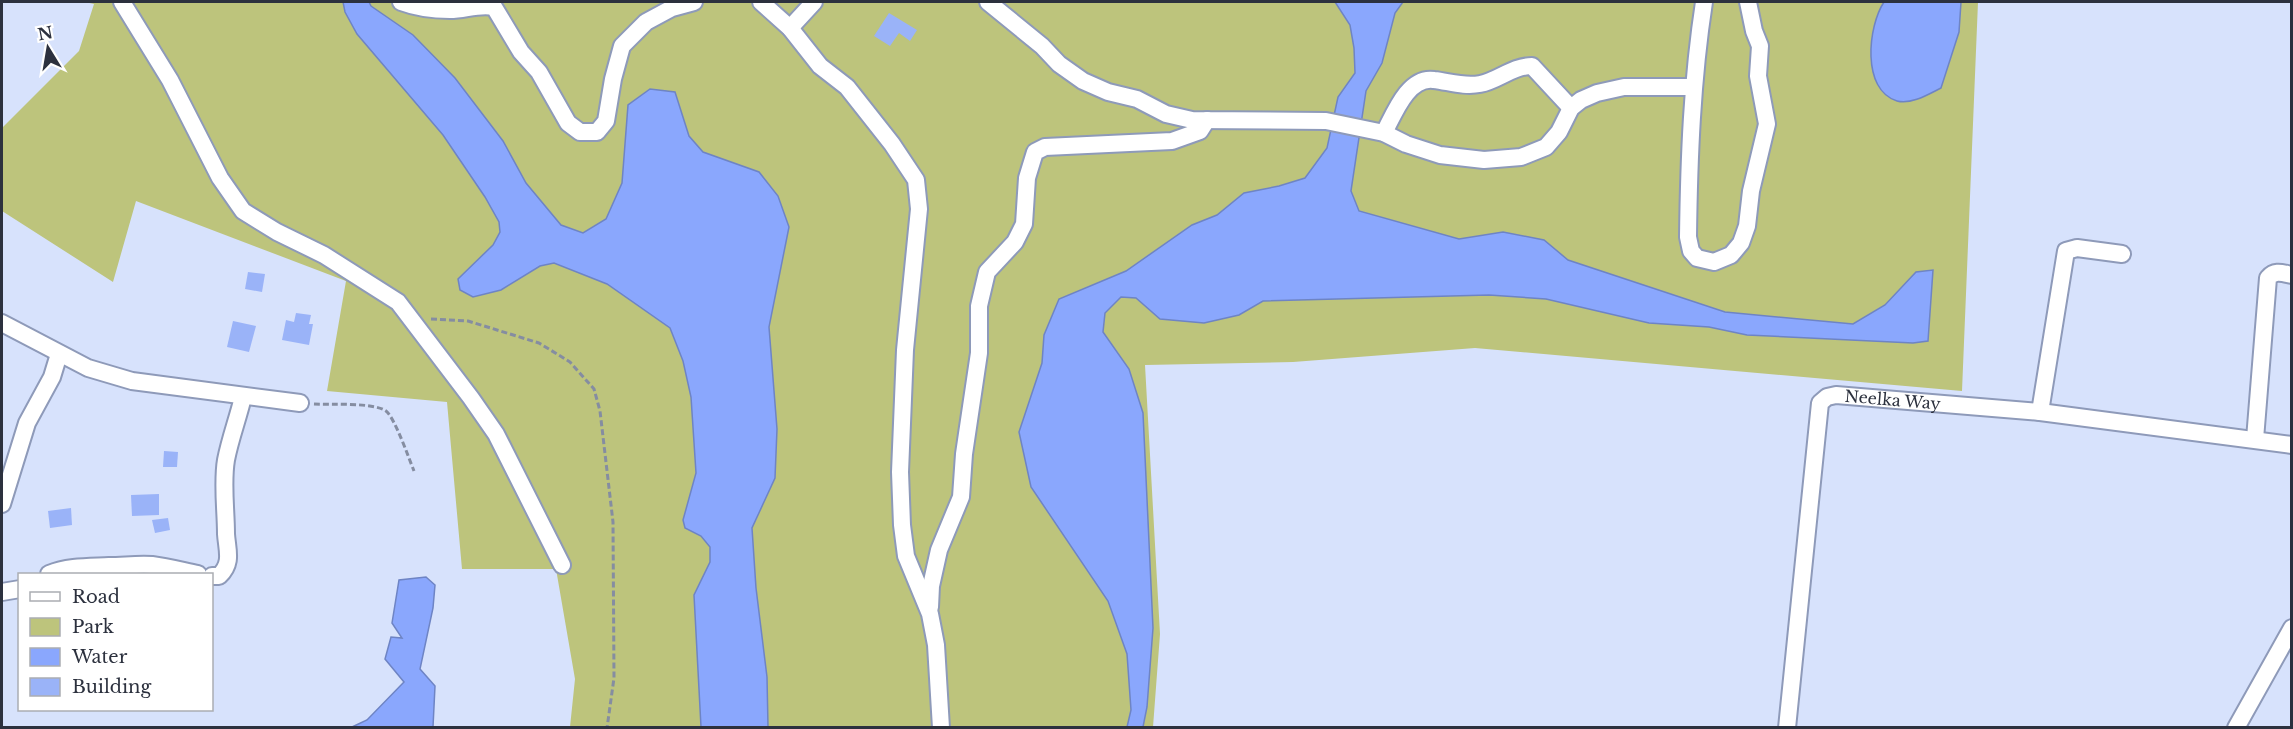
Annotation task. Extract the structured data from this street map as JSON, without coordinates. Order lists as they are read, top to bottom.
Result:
{
  "streets": {
    "street": ["Neelka Way"]
  },
  "legend": [
    "Road",
    "Park",
    "Water",
    "Building"
  ],
  "north": "top"
}
